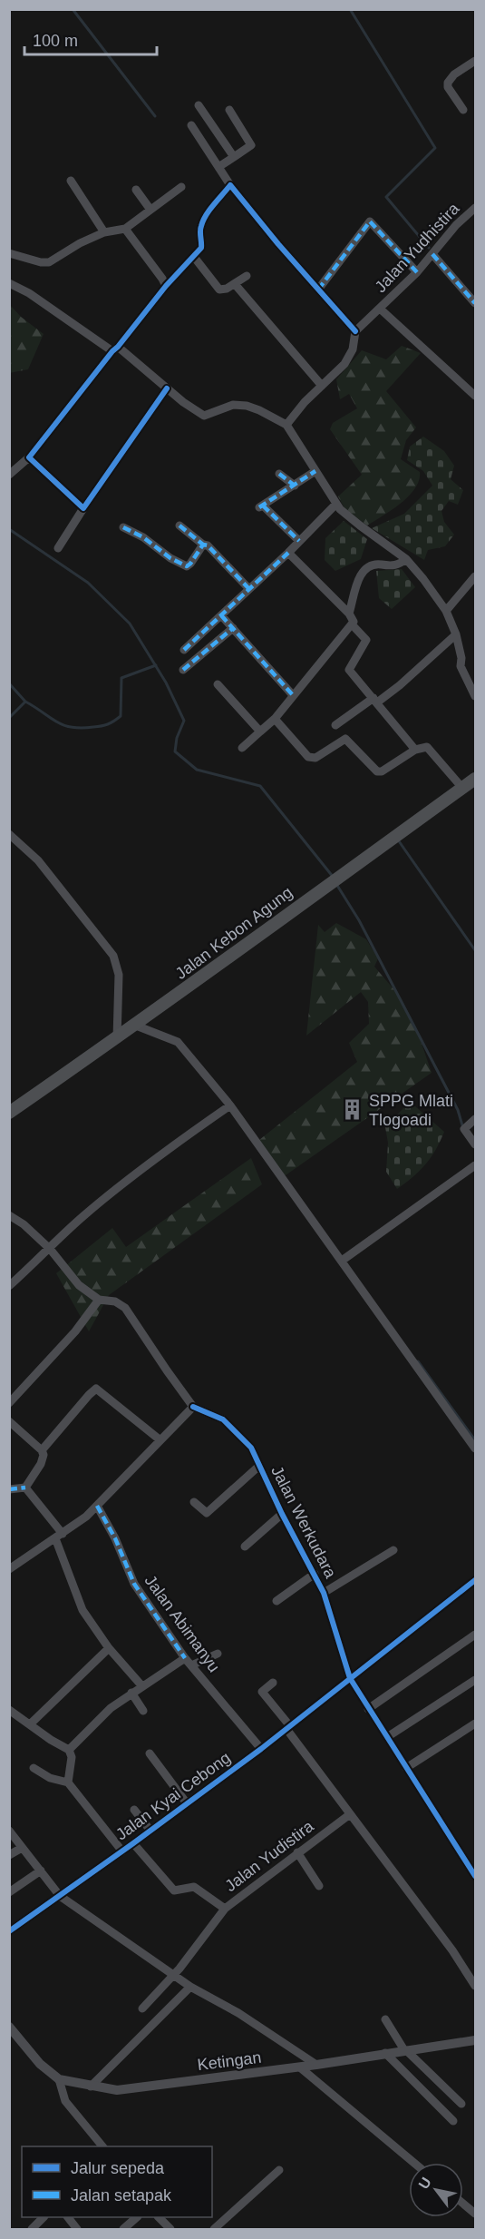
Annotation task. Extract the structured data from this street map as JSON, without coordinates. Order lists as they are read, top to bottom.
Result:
{
  "streets": {
    "main road": ["Jalan Kebon Agung"],
    "street": [
      "Jalan Yudhistira",
      "Jalan Werkudara",
      "Jalan Abimanyu",
      "Jalan Kyai Cebong",
      "Jalan Yudistira",
      "Ketingan"
    ]
  },
  "crossings": [
    ["Jalan Werkudara", "Jalan Kyai Cebong"],
    ["Jalan Abimanyu", "Jalan Kyai Cebong"],
    ["Jalan Kyai Cebong", "Jalan Yudistira"]
  ],
  "places": {
    "building": ["SPPG Mlati Tlogoadi"]
  },
  "legend": ["Jalur sepeda", "Jalan setapak"],
  "scale_bar": "100 m",
  "north": "top left"
}
